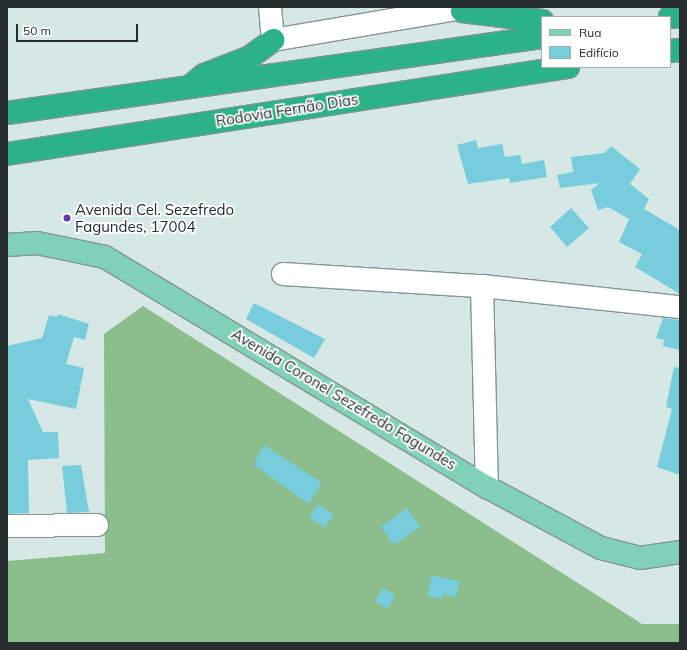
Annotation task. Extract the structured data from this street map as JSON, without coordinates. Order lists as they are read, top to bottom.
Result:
{
  "streets": {
    "highway": ["Rodovia Fernão Dias"],
    "main road": ["Avenida Coronel Sezefredo Fagundes"]
  },
  "places": ["Avenida Cel. Sezefredo Fagundes, 17004"],
  "legend": ["Rua", "Edifício"],
  "scale_bar": "50 m"
}
